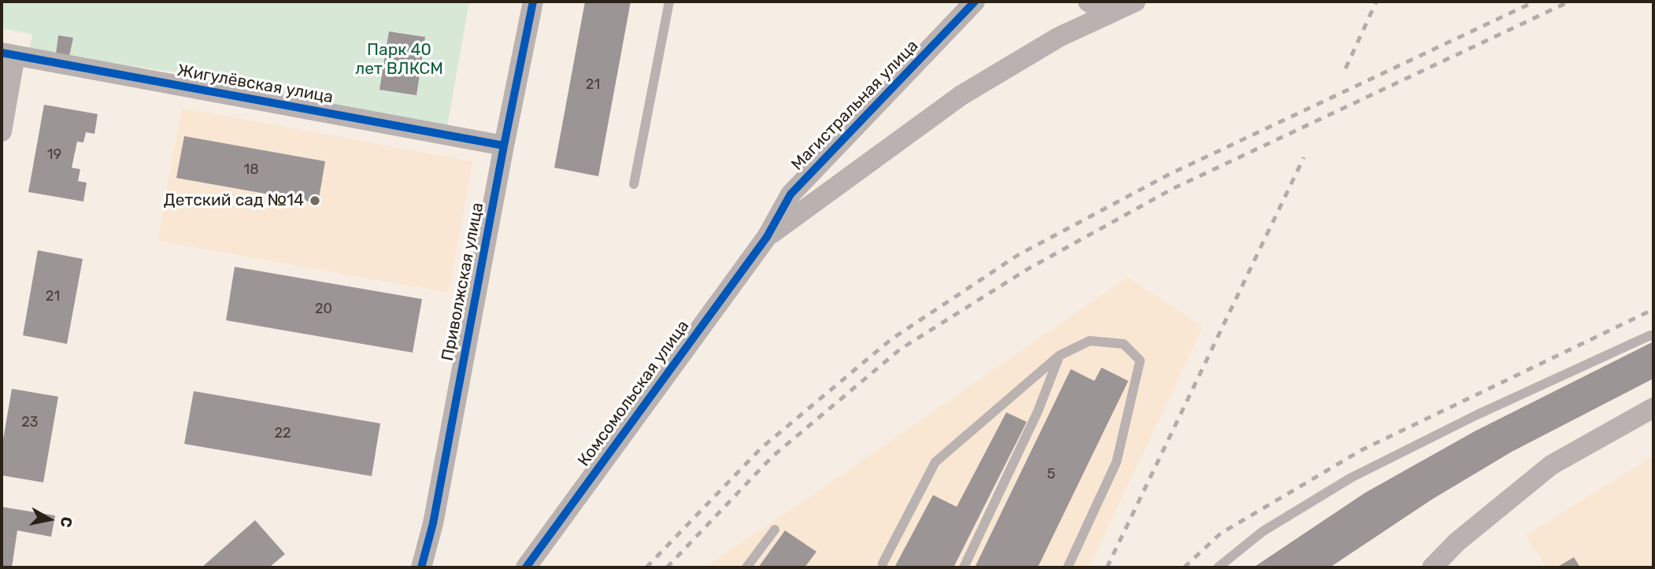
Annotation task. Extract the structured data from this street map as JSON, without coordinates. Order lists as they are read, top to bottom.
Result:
{
  "streets": {
    "street": [
      "Жигулёвская улица",
      "Магистральная улица",
      "Приволжская улица",
      "Комсомольская улица"
    ]
  },
  "crossings": [
    ["Жигулёвская улица", "Приволжская улица"],
    ["Магистральная улица", "Комсомольская улица"]
  ],
  "parks": ["Парк 40 лет ВЛКСМ"],
  "places": ["Детский сад №14"],
  "house_numbers": [
    "21",
    "19",
    "18",
    "21",
    "20",
    "23",
    "22",
    "5"
  ],
  "north": "right"
}
